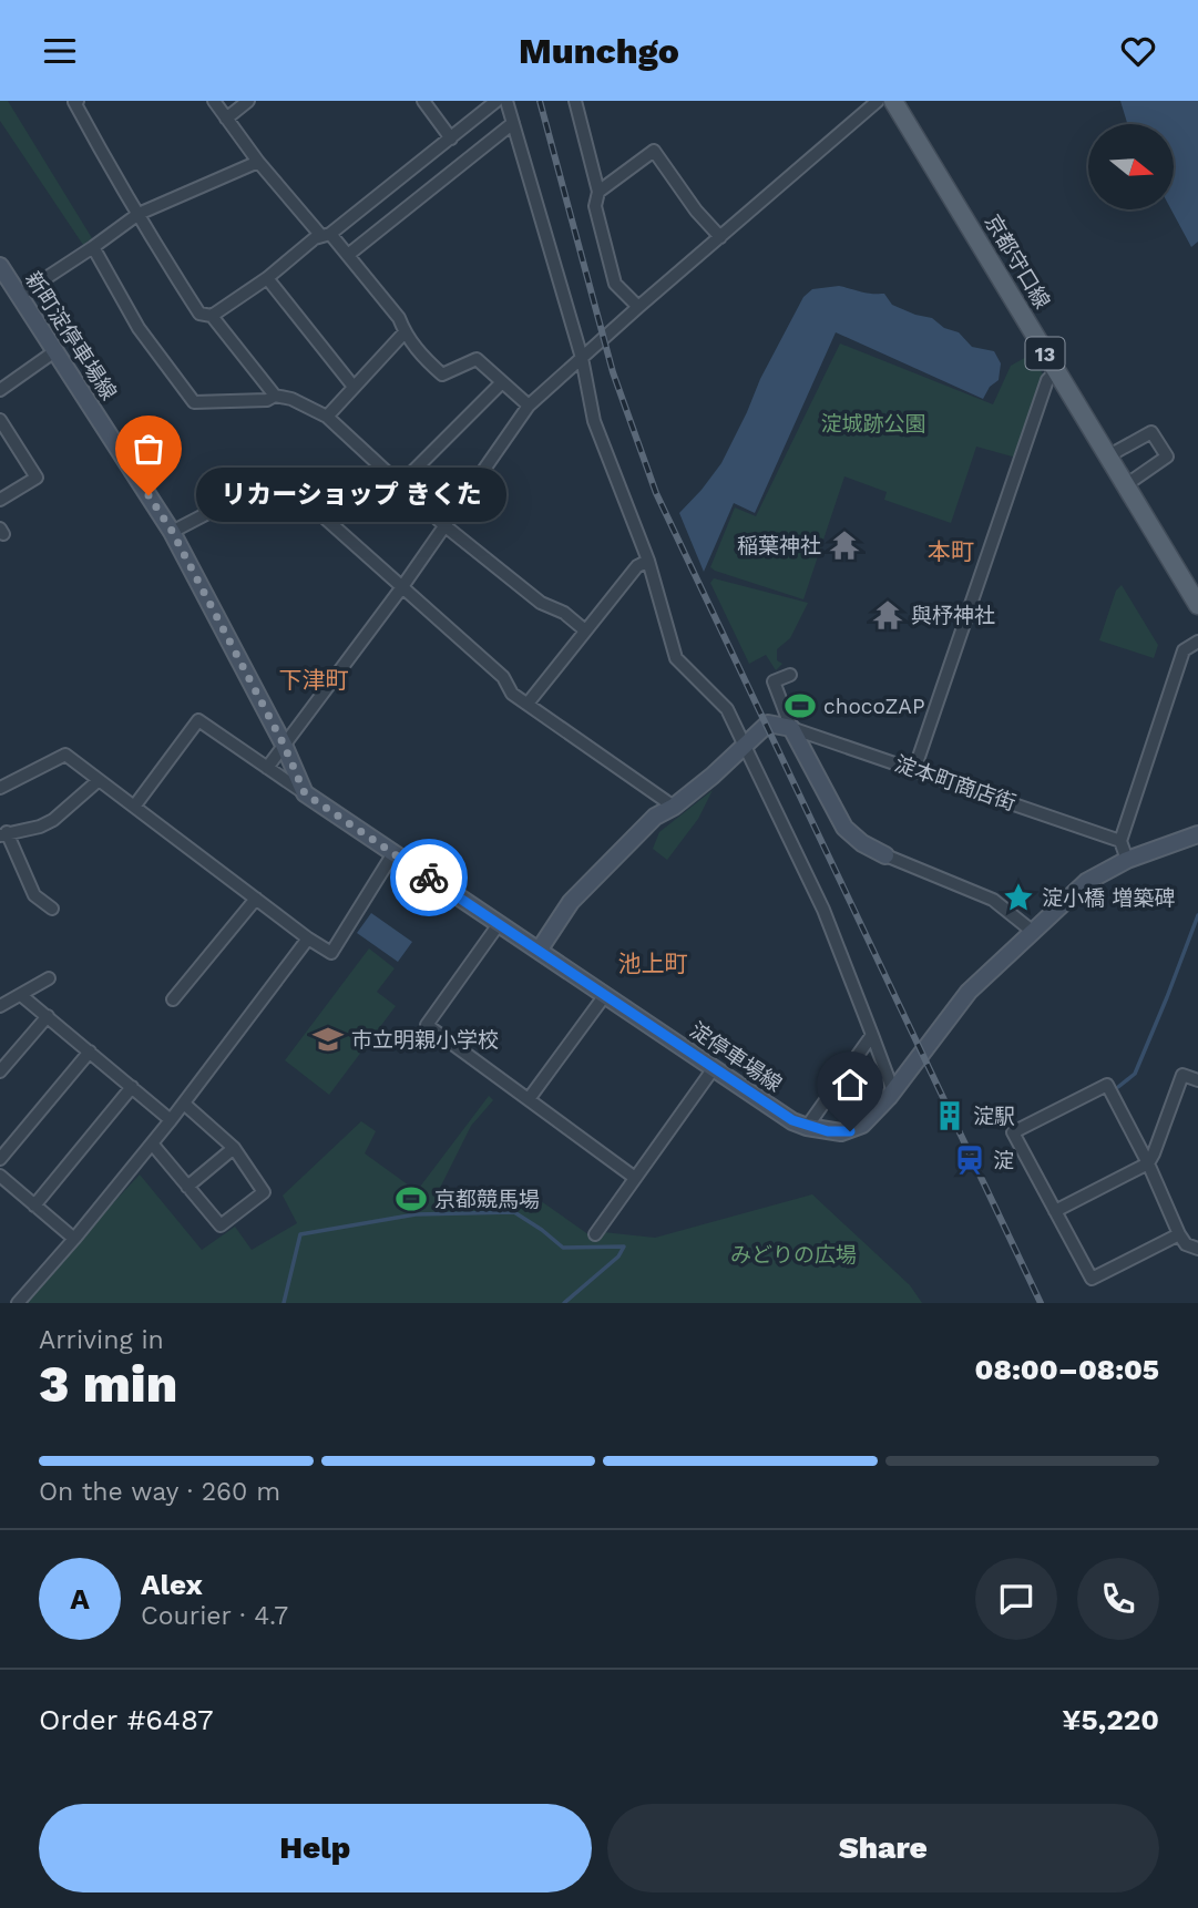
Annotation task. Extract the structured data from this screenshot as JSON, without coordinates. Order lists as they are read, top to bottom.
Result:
{
  "streets": {
    "main road": [
      "京都守口線",
      "新町淀停車場線",
      "13",
      "淀停車場線"
    ],
    "street": ["淀本町商店街"]
  },
  "districts": ["本町", "下津町", "池上町"],
  "parks": ["淀城跡公園", "みどりの広場"],
  "places": {
    "other": ["リカーショップ きくた"],
    "temple": ["稲葉神社", "與杼神社"],
    "sports": ["chocoZAP", "京都競馬場"],
    "place": ["淀小橋 増築碑"],
    "school or university": ["市立明親小学校"],
    "building": ["淀駅"],
    "station": ["淀"]
  },
  "north": "right",
  "page": {
    "header": "Munchgo",
    "bubble": "リカーショップ きくた",
    "heading": ["3 min", "Arriving in", "08:00–08:05"],
    "panel": [
      "Alex",
      "Courier · 4.7",
      "Order #6487",
      "¥5,220"
    ],
    "bar": "On the way · 260 m",
    "round": "A",
    "buttons": ["Help", "Share"]
  }
}
